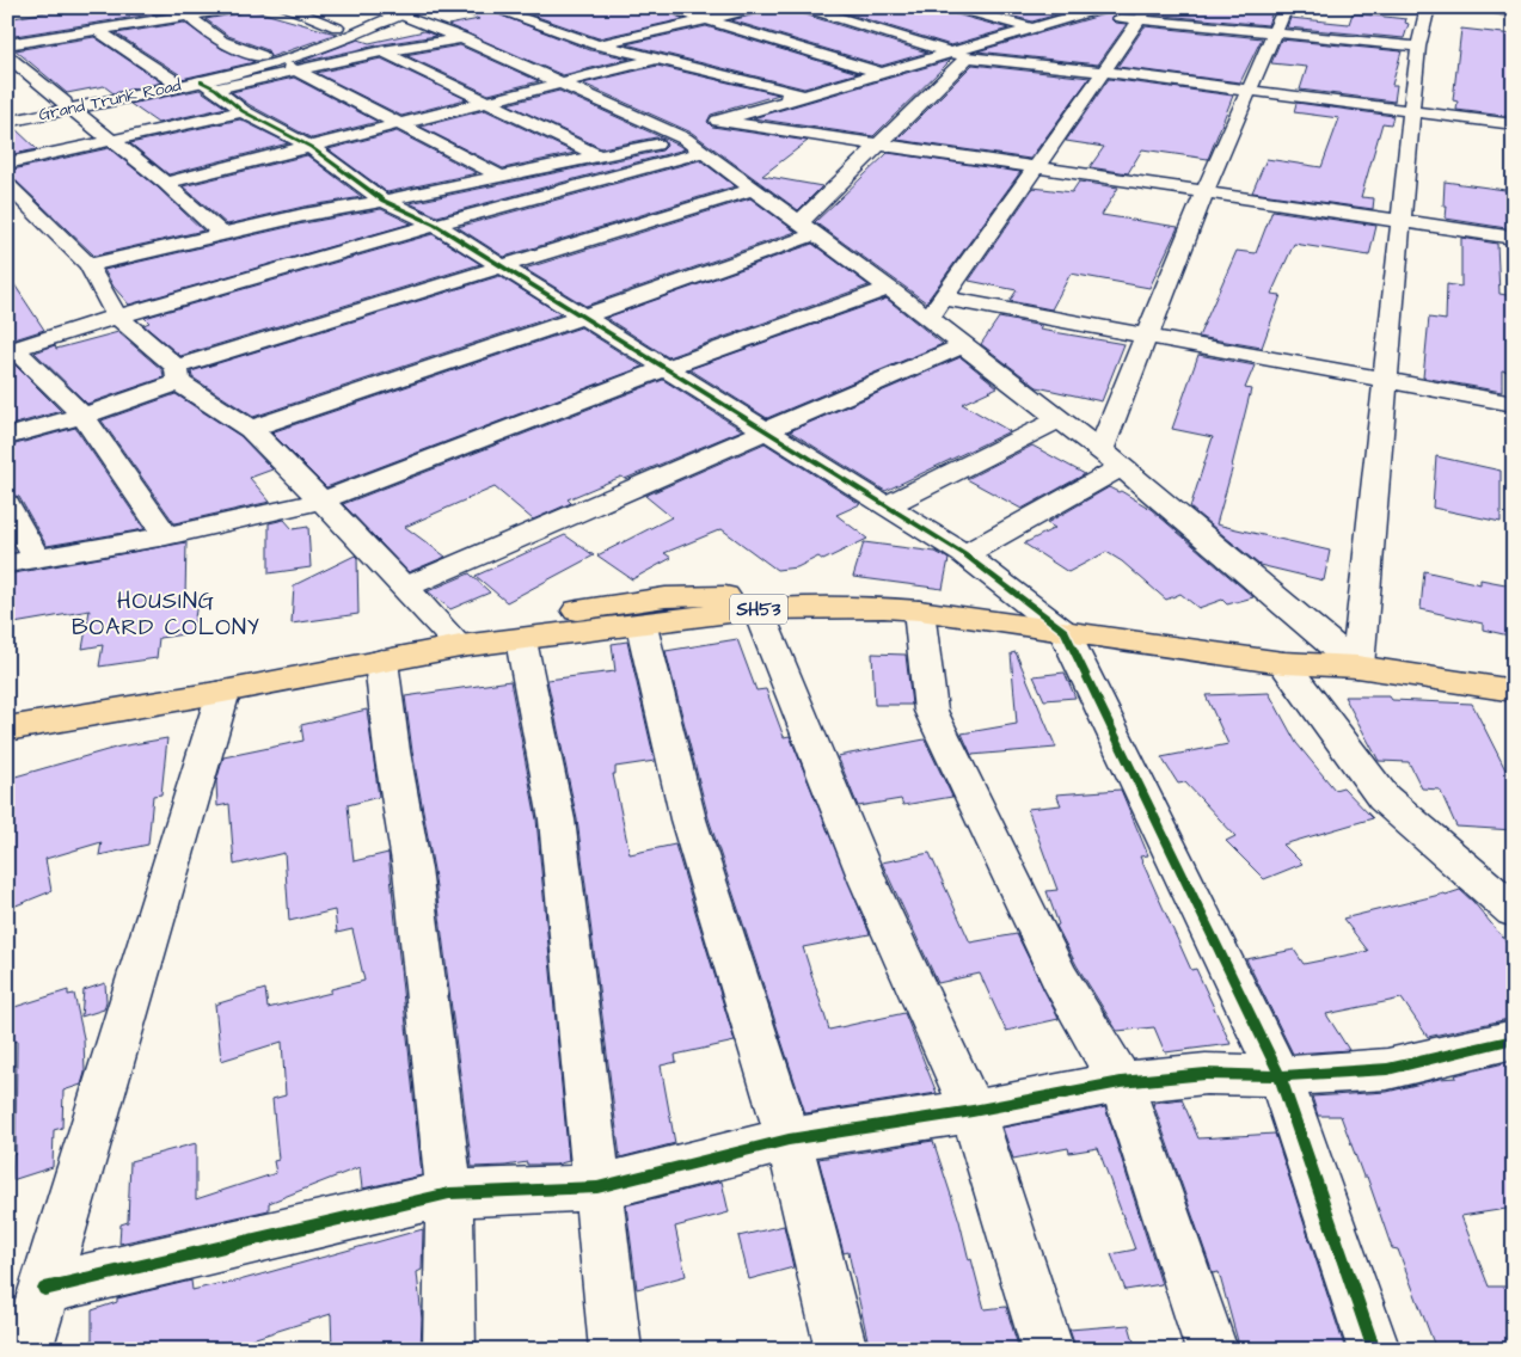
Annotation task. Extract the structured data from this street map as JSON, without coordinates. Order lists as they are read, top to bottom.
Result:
{
  "streets": {
    "main road": ["SH53"],
    "street": ["Grand Trunk Road"]
  },
  "districts": ["HOUSING BOARD COLONY"]
}
